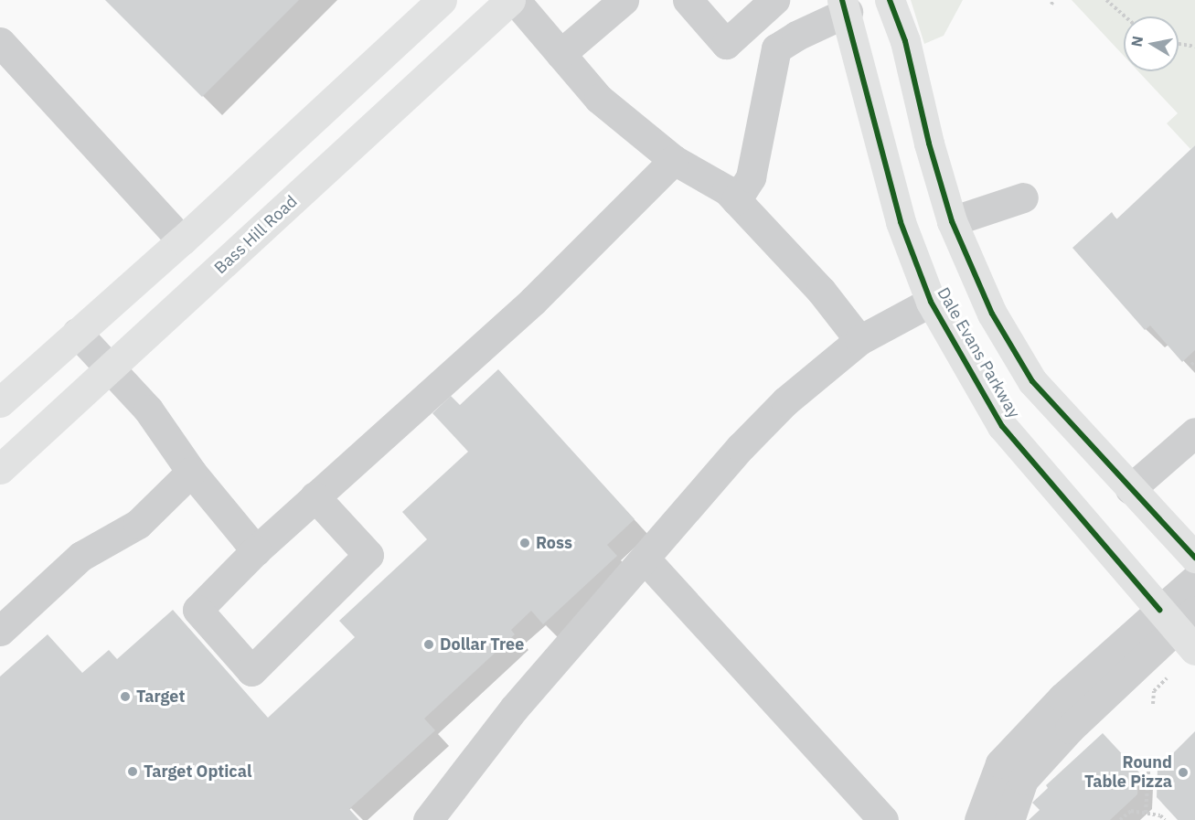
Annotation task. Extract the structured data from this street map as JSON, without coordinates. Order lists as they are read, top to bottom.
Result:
{
  "streets": {
    "main road": ["Bass Hill Road", "Dale Evans Parkway"]
  },
  "places": [
    "Ross",
    "Dollar Tree",
    "Target",
    "Target Optical",
    "Round Table Pizza"
  ],
  "north": "left"
}
